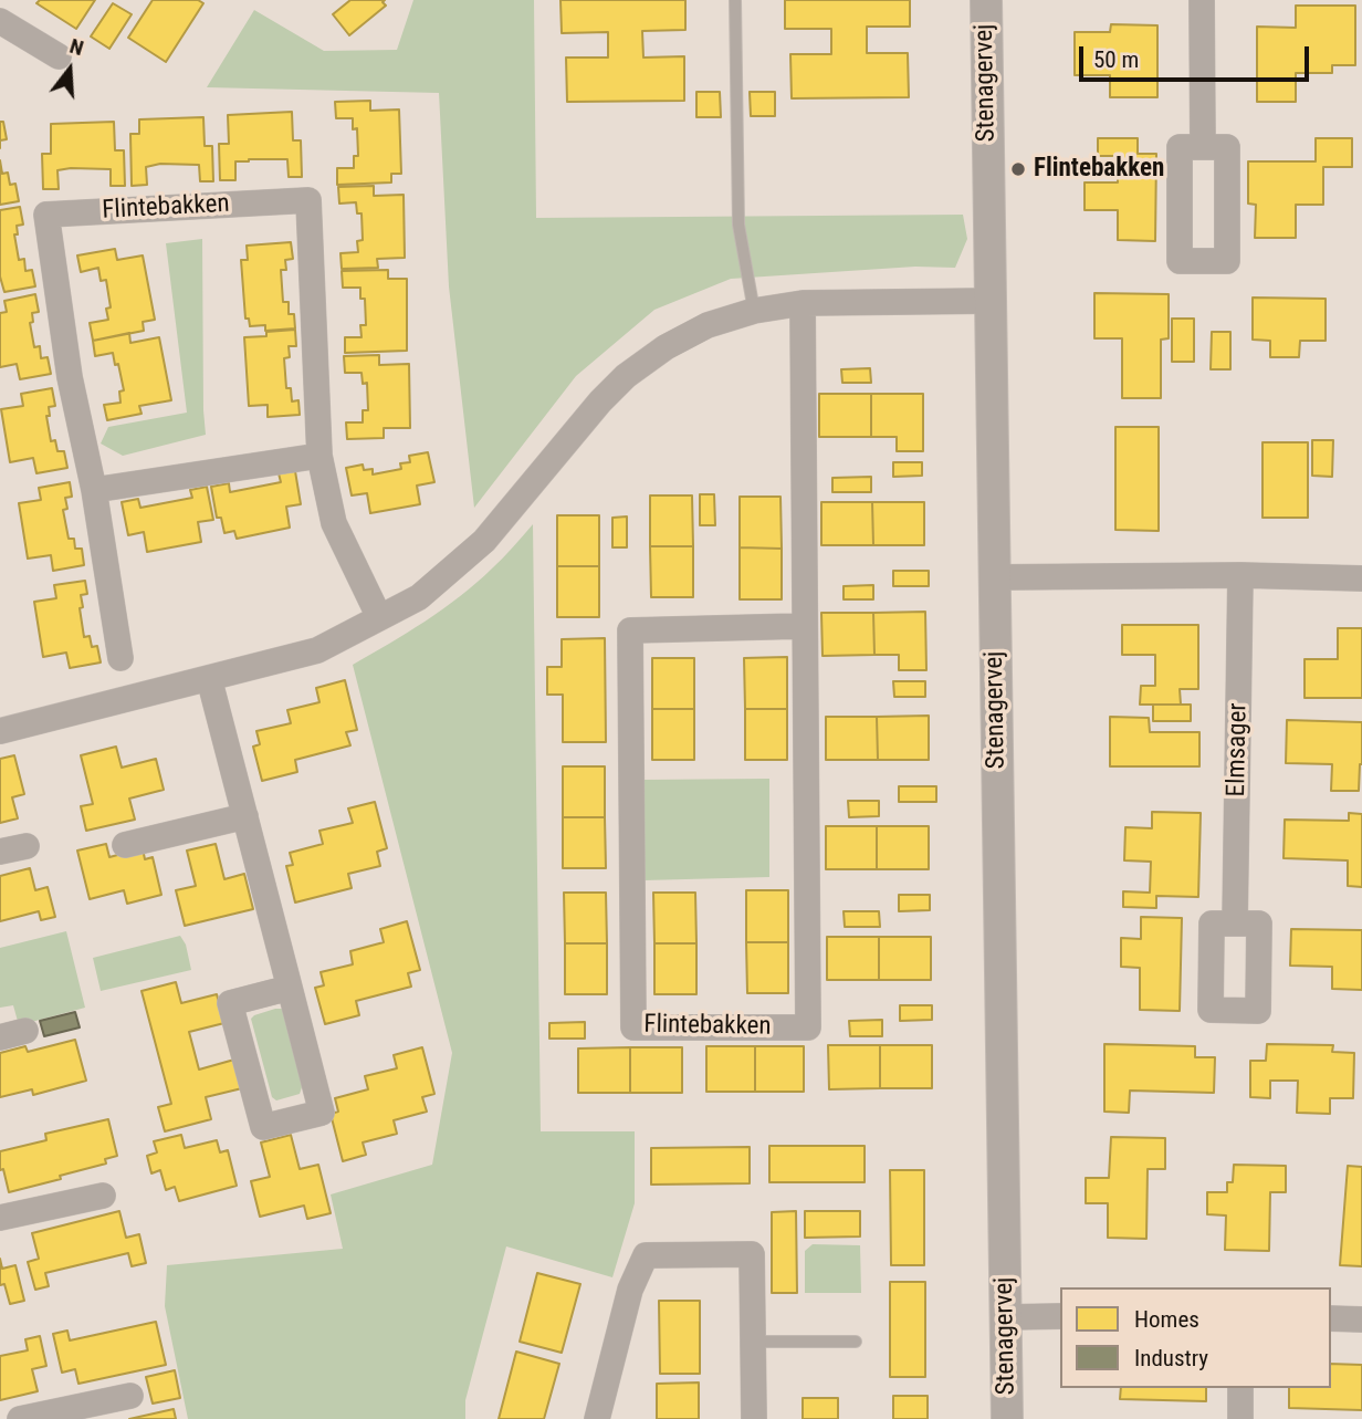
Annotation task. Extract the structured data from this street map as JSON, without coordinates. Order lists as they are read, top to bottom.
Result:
{
  "streets": {
    "street": ["Stenagervej", "Flintebakken", "Elmsager"]
  },
  "places": ["Flintebakken"],
  "legend": ["Homes", "Industry"],
  "scale_bar": "50 m",
  "north": "top"
}
